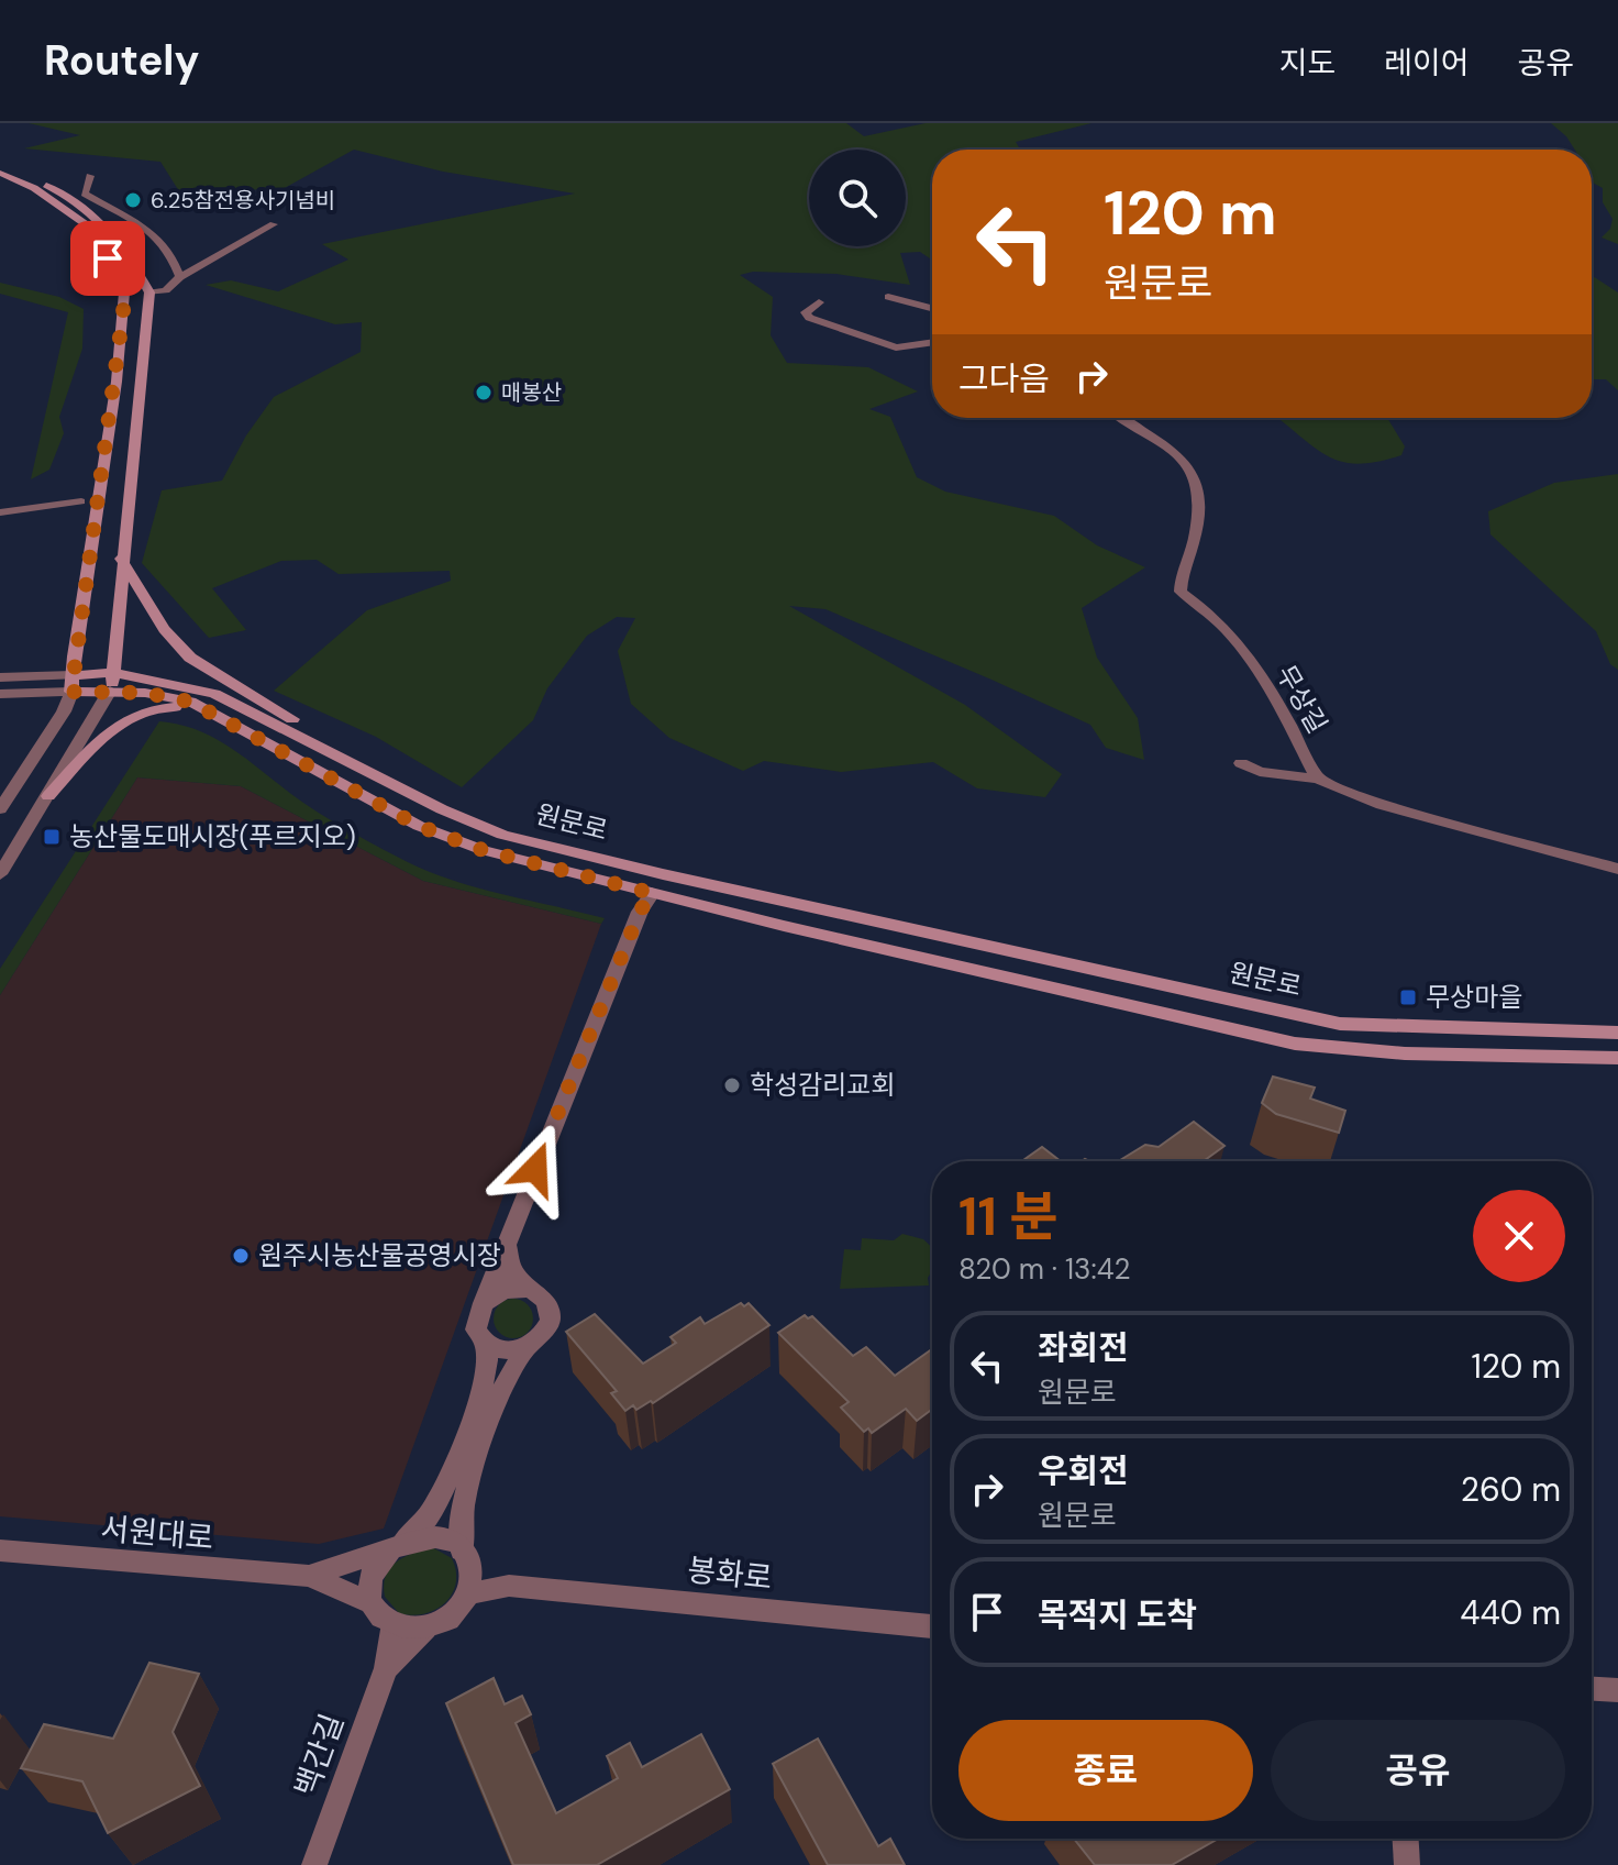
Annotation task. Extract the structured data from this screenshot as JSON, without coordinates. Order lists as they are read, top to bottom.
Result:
{
  "streets": {
    "main road": ["원문로"],
    "street": [
      "무상길",
      "서원대로",
      "봉화로",
      "백간길"
    ]
  },
  "places": {
    "other": [
      "6.25참전용사기념비",
      "매봉산",
      "학성감리교회",
      "원주시농산물공영시장"
    ],
    "transit": ["농산물도매시장(푸르지오)", "무상마을"]
  },
  "page": {
    "header": "Routely",
    "nav": ["지도", "레이어", "공유"],
    "turn": ["120 m", "원문로"],
    "then": "그다음",
    "heading": ["11 분", "820 m · 13:42"],
    "list": [
      {
        "name": "좌회전",
        "note": "원문로",
        "value": "120 m"
      },
      {
        "name": "우회전",
        "note": "원문로",
        "value": "260 m"
      },
      {
        "name": "목적지 도착",
        "value": "440 m"
      }
    ],
    "buttons": ["종료", "공유"]
  }
}
